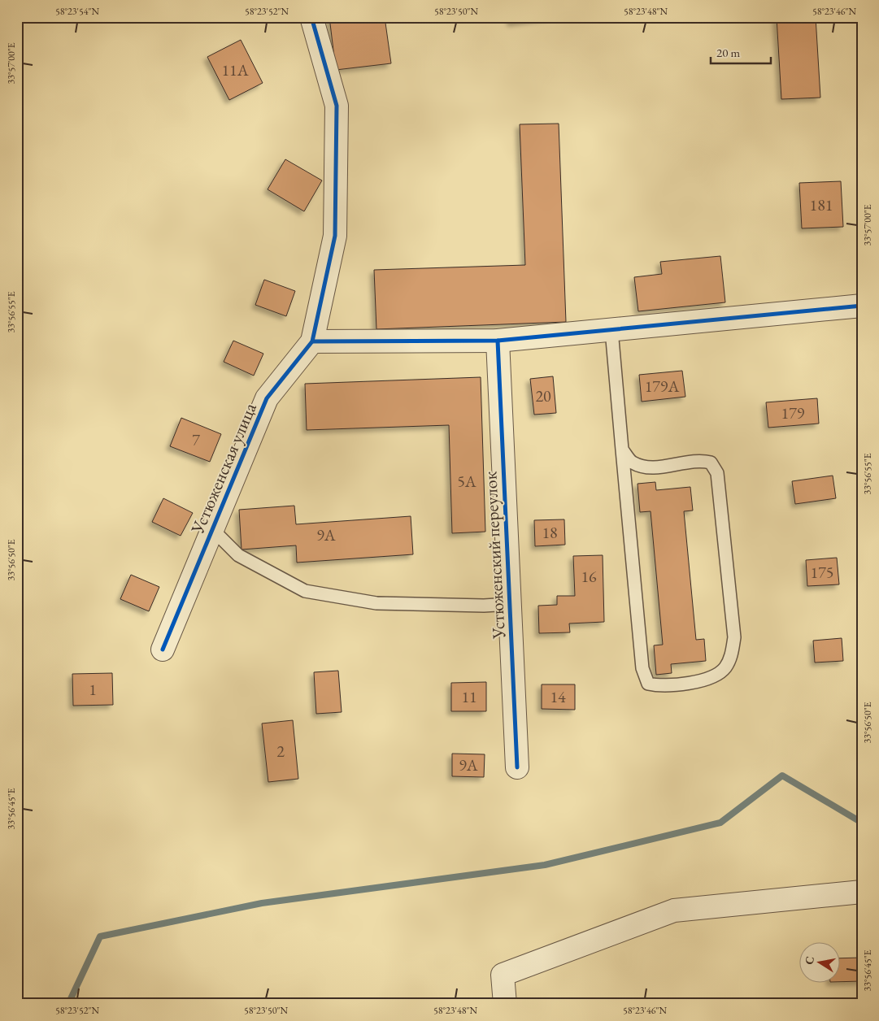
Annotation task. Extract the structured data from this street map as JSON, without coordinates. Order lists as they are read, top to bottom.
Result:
{
  "streets": {
    "street": ["Устюженская улица", "Устюженский переулок"]
  },
  "house_numbers": [
    "11А",
    "181",
    "179А",
    "20",
    "179",
    "7",
    "5А",
    "18",
    "9А",
    "175",
    "16",
    "1",
    "11",
    "14",
    "2",
    "9А"
  ],
  "scale_bar": "20 m",
  "north": "left",
  "coordinates": [
    "58°23'54\"N",
    "58°23'52\"N",
    "58°23'50\"N",
    "58°23'48\"N",
    "58°23'46\"N",
    "33°57'00\"E",
    "33°56'55\"E",
    "33°56'50\"E",
    "33°56'45\"E"
  ]
}
